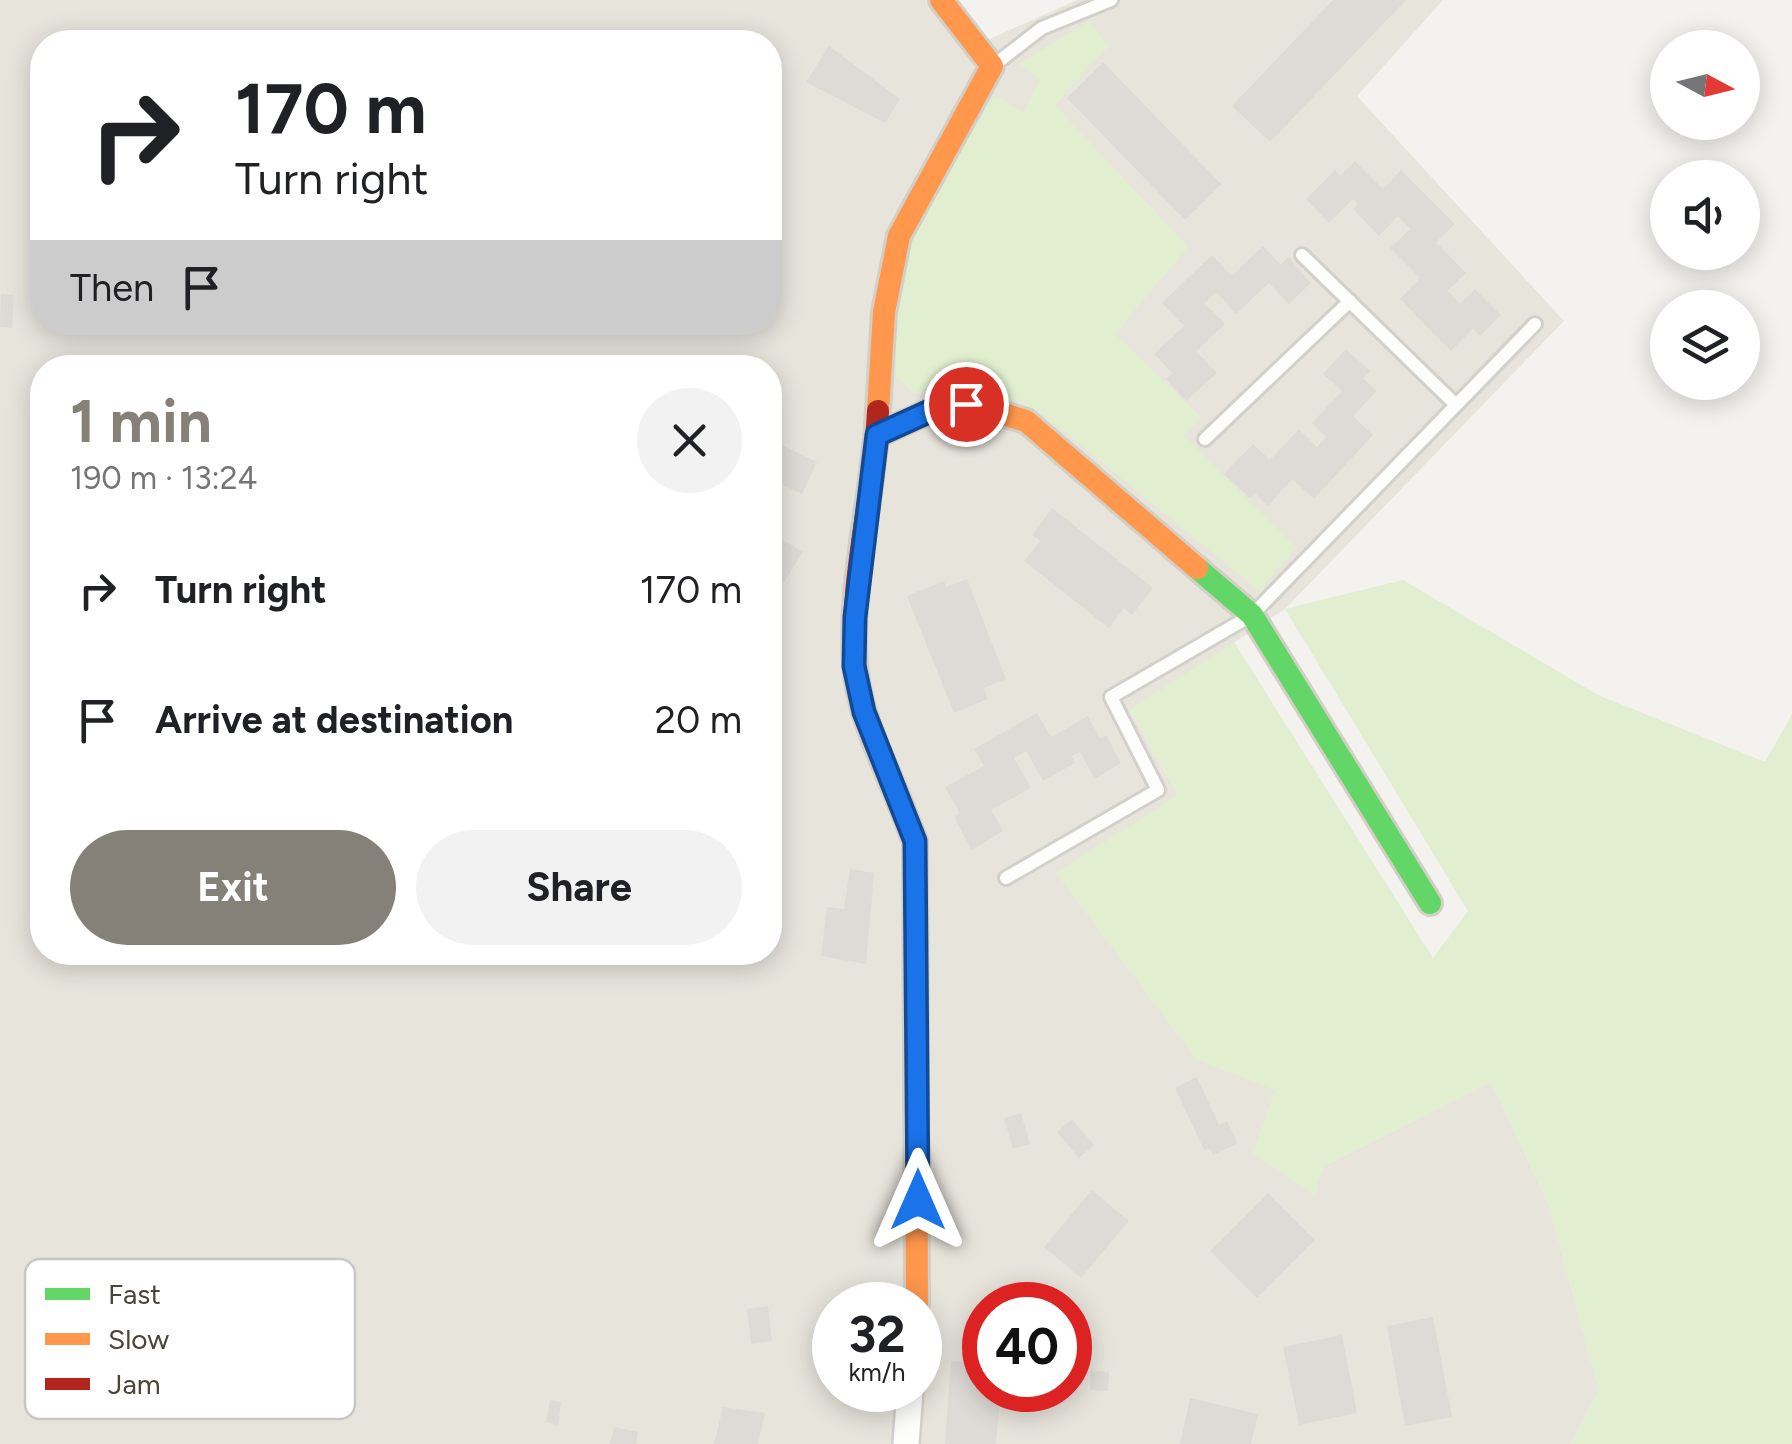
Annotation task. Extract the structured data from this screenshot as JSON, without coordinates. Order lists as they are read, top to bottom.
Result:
{
  "legend": ["Fast", "Slow", "Jam"],
  "north": "right",
  "page": {
    "turn": ["170 m", "Turn right"],
    "then": "Then",
    "heading": ["1 min", "190 m · 13:24"],
    "list": [
      {
        "name": "Turn right",
        "value": "170 m"
      },
      {
        "name": "Arrive at destination",
        "value": "20 m"
      }
    ],
    "buttons": ["Exit", "Share"],
    "speed": "32 km/h",
    "limit": "40"
  }
}
